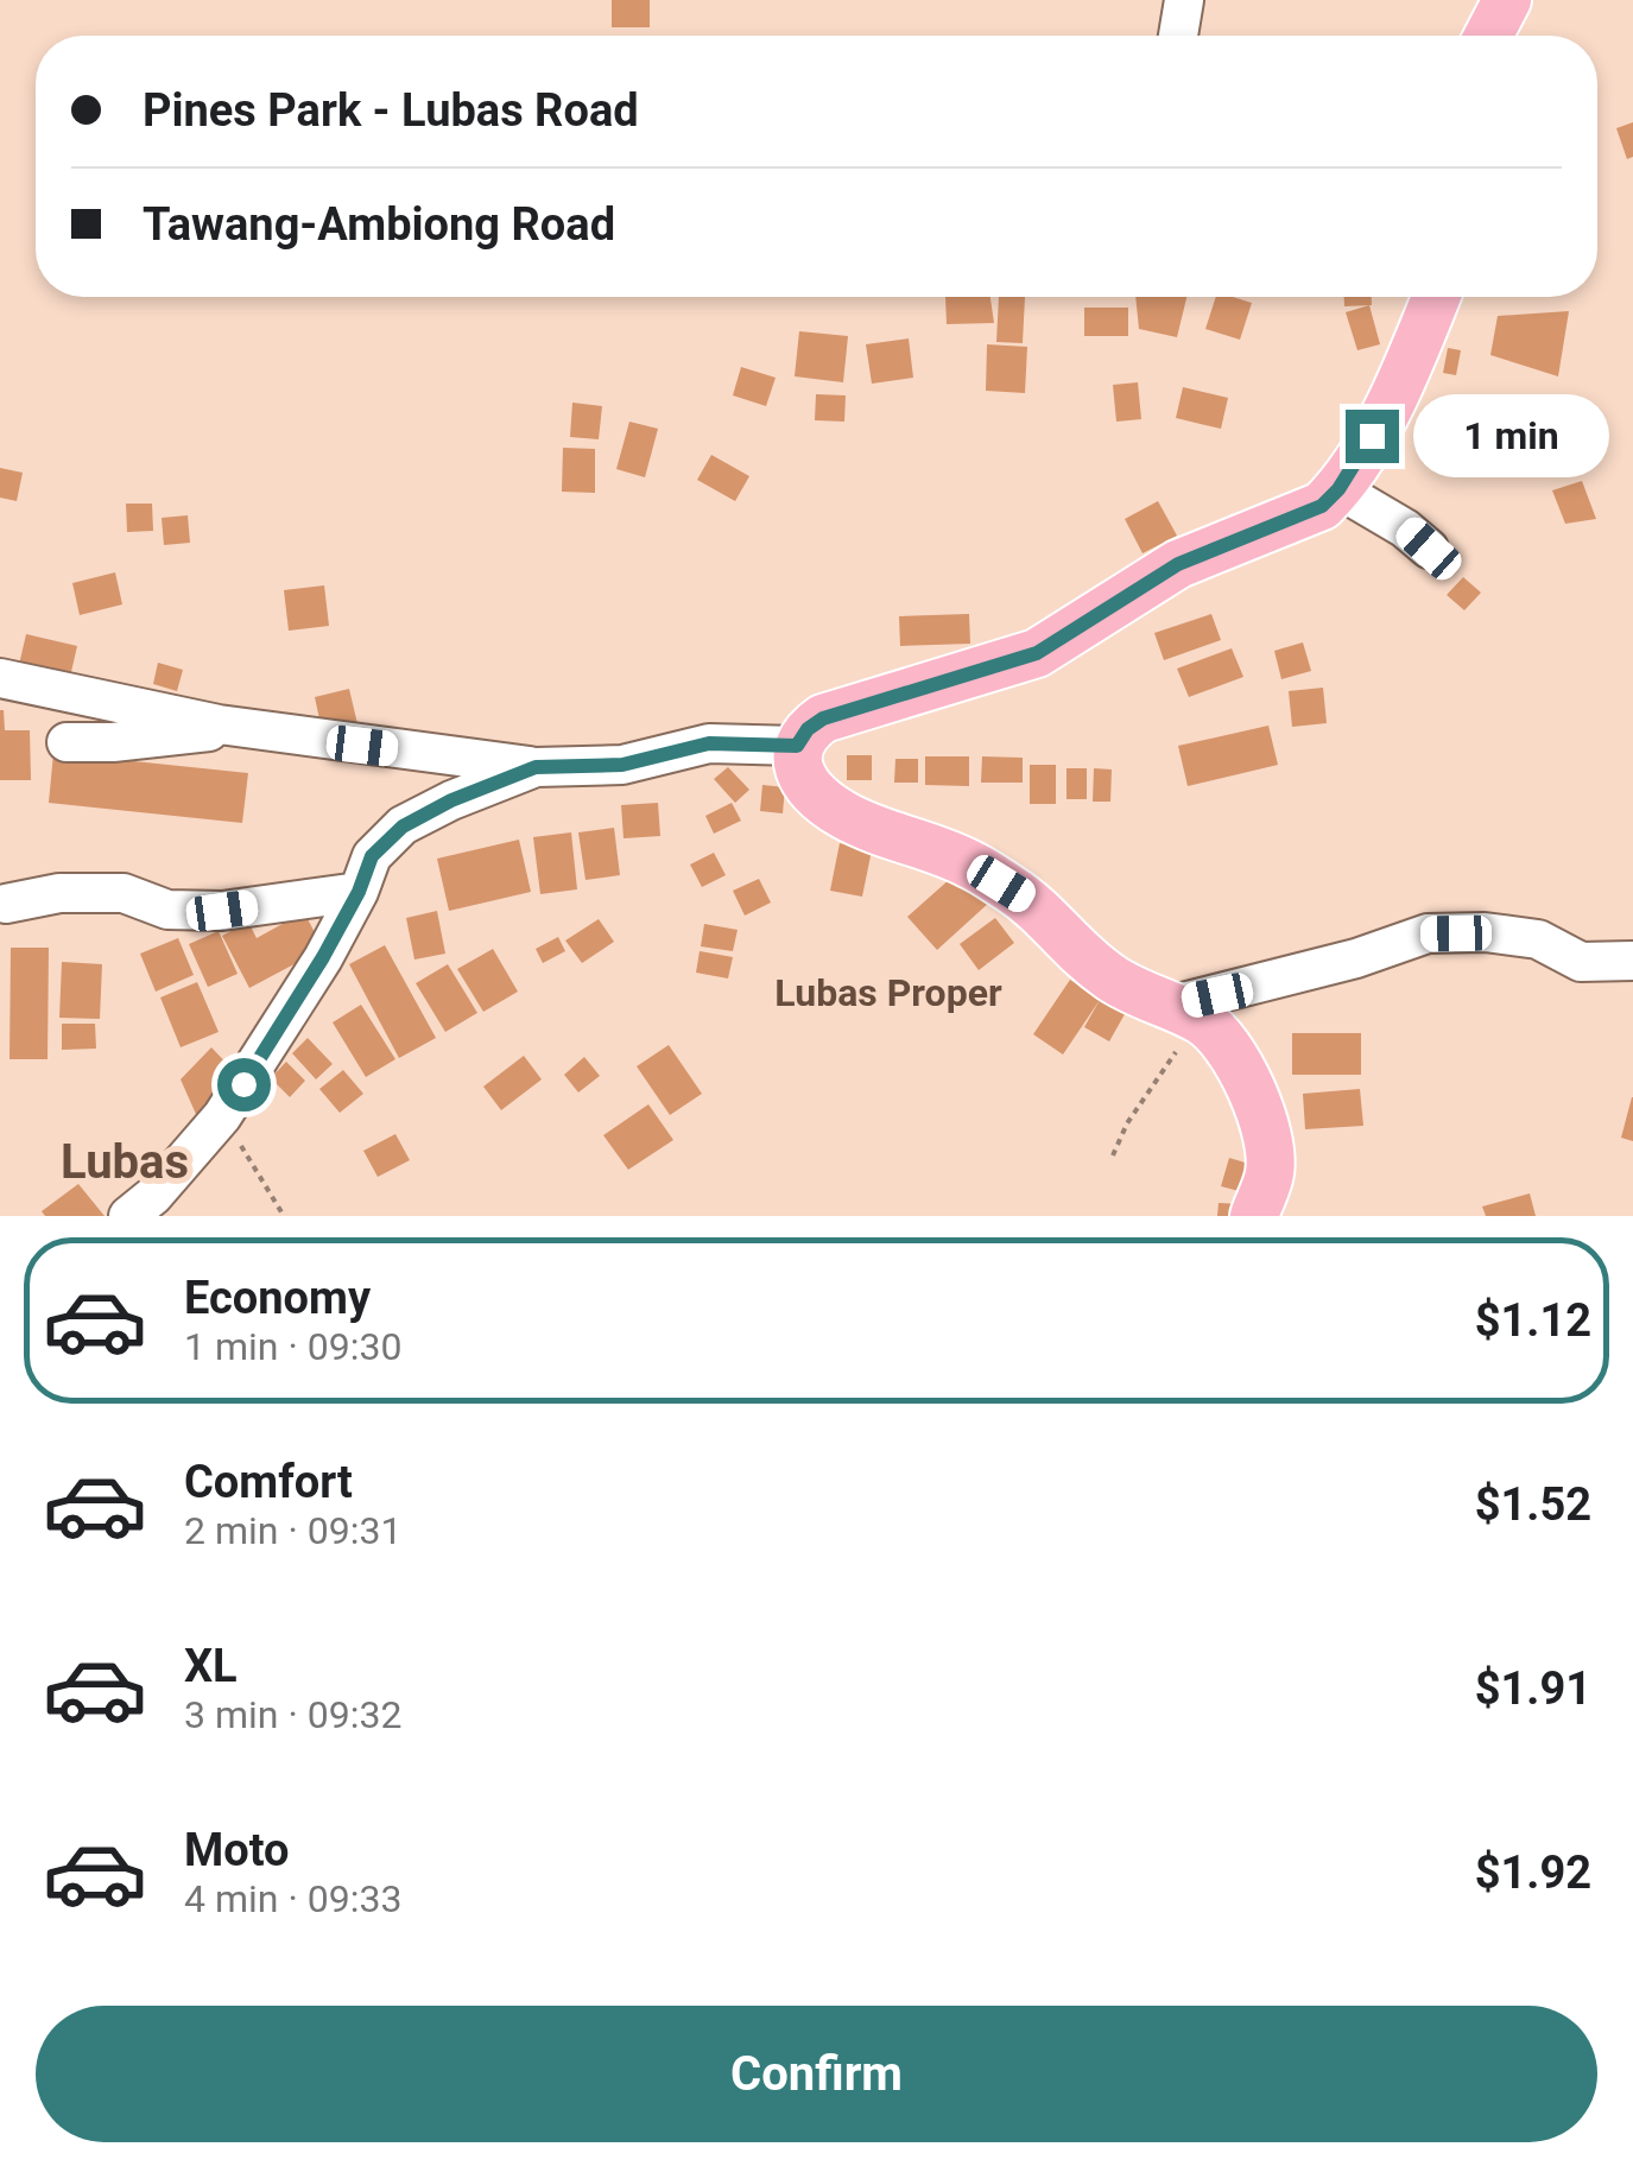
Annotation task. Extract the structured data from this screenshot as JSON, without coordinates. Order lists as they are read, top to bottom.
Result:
{
  "districts": ["Lubas Proper", "Lubas"],
  "page": {
    "banner": ["Pines Park - Lubas Road", "Tawang-Ambiong Road"],
    "bubble": "1 min",
    "list": [
      {
        "name": "Economy",
        "note": "1 min · 09:30",
        "value": "$1.12"
      },
      {
        "name": "Comfort",
        "note": "2 min · 09:31",
        "value": "$1.52"
      },
      {
        "name": "XL",
        "note": "3 min · 09:32",
        "value": "$1.91"
      },
      {
        "name": "Moto",
        "note": "4 min · 09:33",
        "value": "$1.92"
      }
    ],
    "buttons": "Confirm"
  }
}
